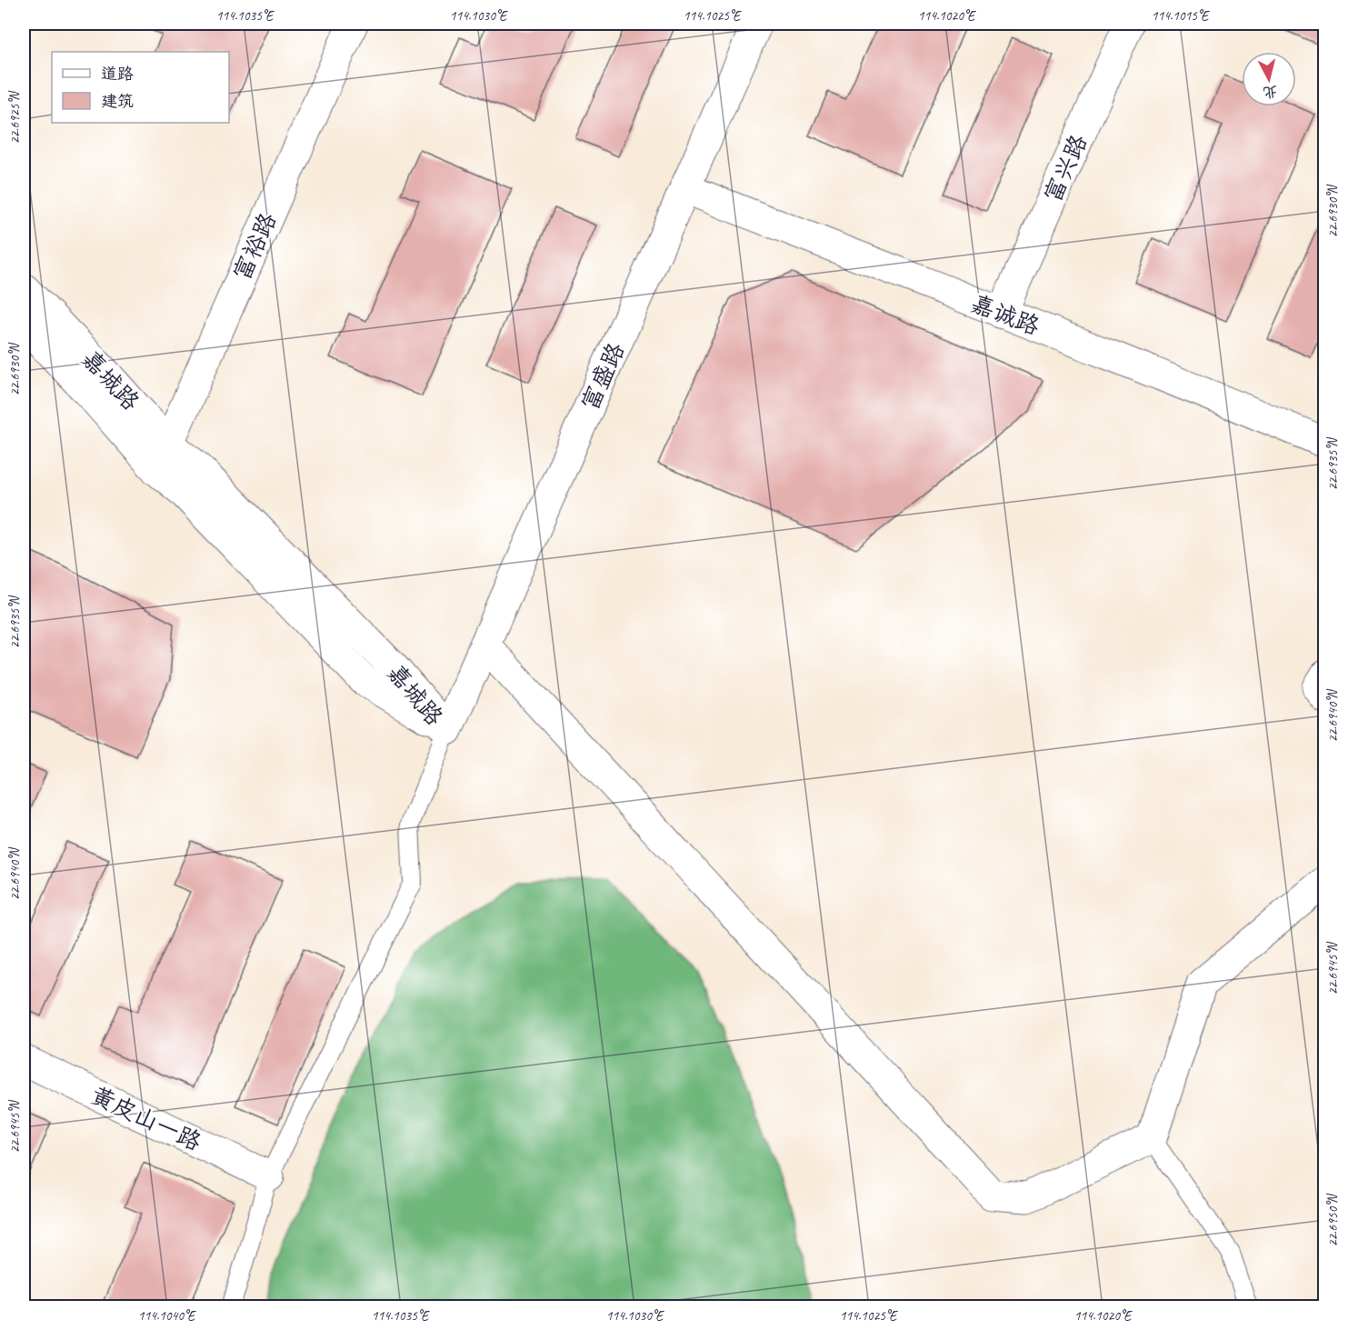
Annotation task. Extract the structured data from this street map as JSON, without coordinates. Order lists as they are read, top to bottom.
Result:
{
  "streets": {
    "street": [
      "富兴路",
      "富裕路",
      "嘉诚路",
      "富盛路",
      "嘉城路",
      "黄皮山一路"
    ]
  },
  "crossings": [
    ["富兴路", "嘉诚路"],
    ["富裕路", "嘉城路"],
    ["嘉诚路", "富盛路"],
    ["富盛路", "嘉城路"]
  ],
  "legend": ["道路", "建筑"],
  "north": "bottom",
  "coordinates": [
    "114.1035°E",
    "114.1030°E",
    "114.1025°E",
    "114.1020°E",
    "114.1015°E",
    "22.6925°N",
    "22.6930°N",
    "22.6935°N",
    "22.6940°N",
    "22.6945°N",
    "22.6950°N",
    "114.1040°E"
  ]
}
